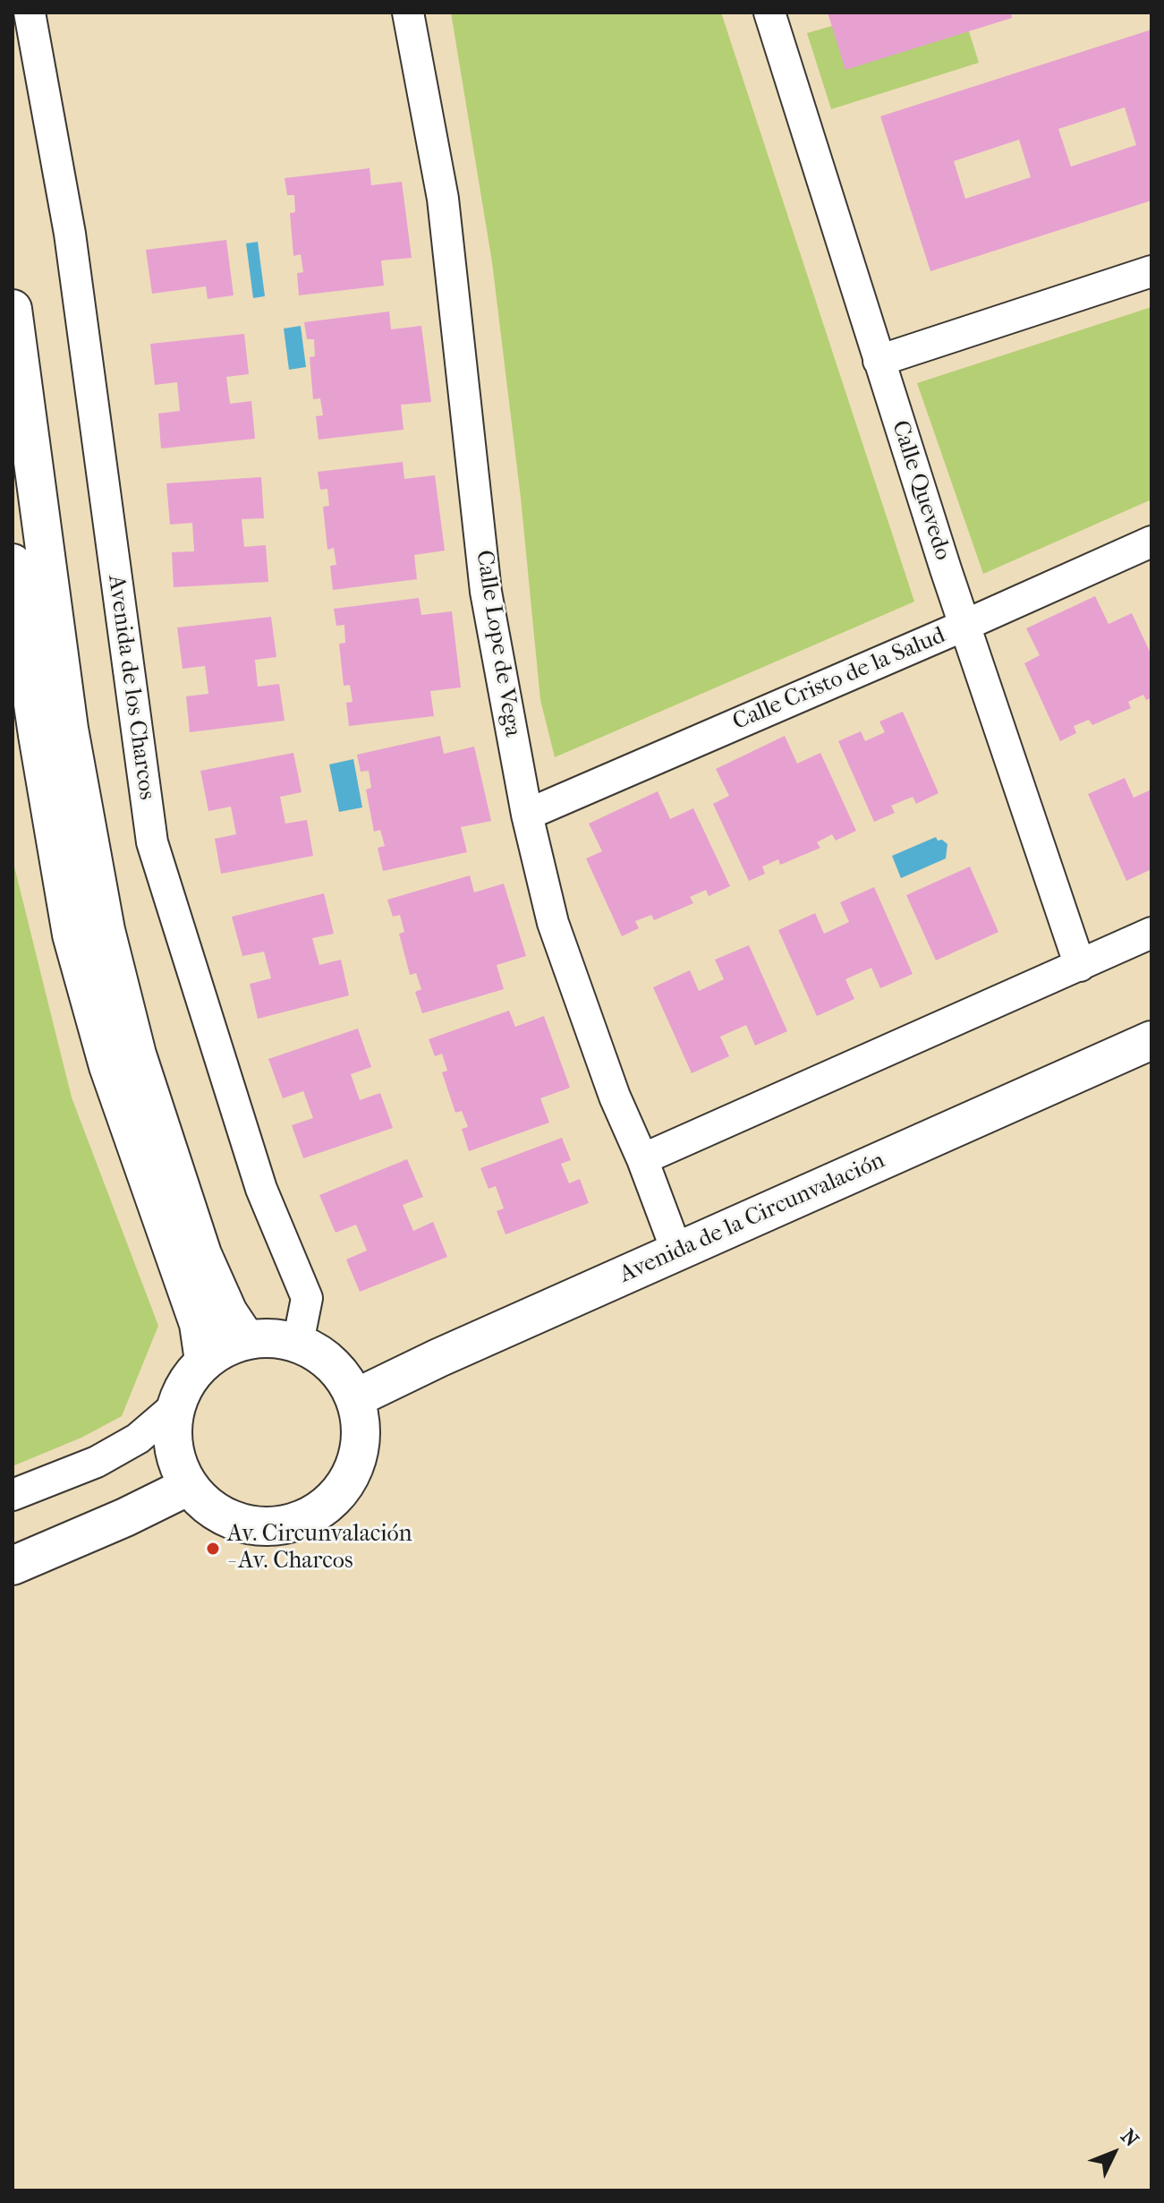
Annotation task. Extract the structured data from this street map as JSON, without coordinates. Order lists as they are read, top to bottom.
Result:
{
  "streets": {
    "street": [
      "Calle Quevedo",
      "Calle Lope de Vega",
      "Calle Cristo de la Salud",
      "Avenida de los Charcos",
      "Avenida de la Circunvalación"
    ]
  },
  "crossings": [
    ["Calle Quevedo", "Calle Cristo de la Salud"],
    ["Calle Lope de Vega", "Calle Cristo de la Salud"],
    ["Calle Lope de Vega", "Avenida de la Circunvalación"],
    ["Avenida de los Charcos", "Avenida de la Circunvalación"]
  ],
  "places": ["Av. Circunvalación - Av. Charcos"],
  "north": "top right"
}
